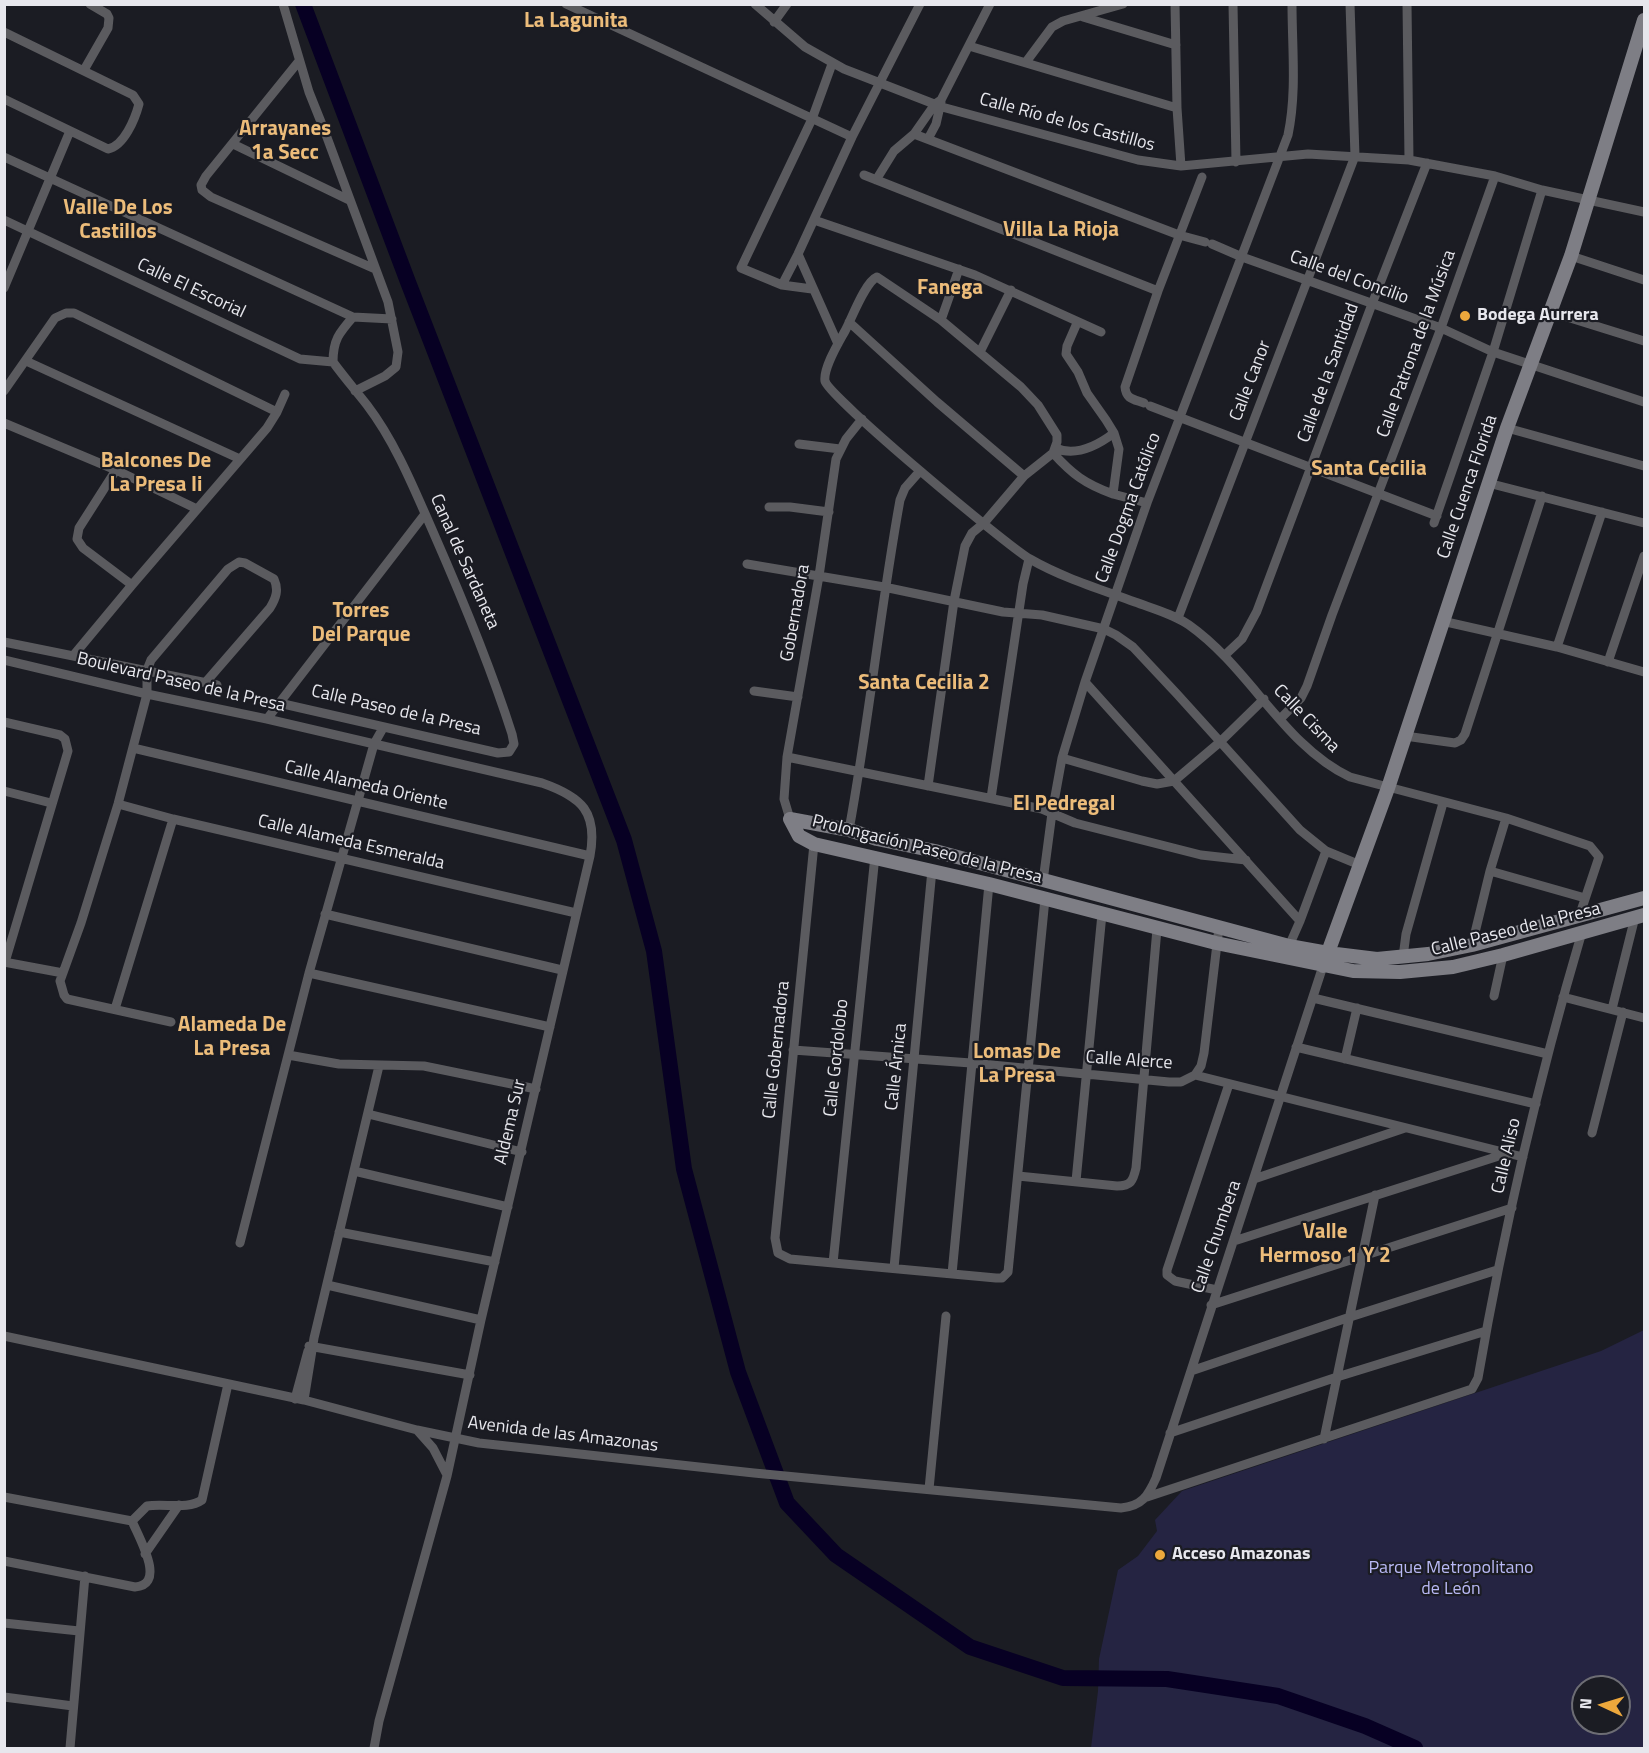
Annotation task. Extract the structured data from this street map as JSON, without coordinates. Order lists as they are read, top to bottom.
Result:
{
  "streets": {
    "street": [
      "Calle Río de los Castillos",
      "Calle del Concilio",
      "Calle El Escorial",
      "Calle Patrona de la Música",
      "Calle de la Santidad",
      "Calle Canor",
      "Calle Cuenca Florida",
      "Calle Dogma Católico",
      "Canal de Sardaneta",
      "Gobernadora",
      "Boulevard Paseo de la Presa",
      "Calle Paseo de la Presa",
      "Calle Cisma",
      "Calle Alameda Oriente",
      "Calle Alameda Esmeralda",
      "Prolongación Paseo de la Presa",
      "Calle Gobernadora",
      "Calle Gordolobo",
      "Calle Alerce",
      "Calle Árnica",
      "Aldema Sur",
      "Calle Aliso",
      "Calle Chumbera",
      "Avenida de las Amazonas"
    ]
  },
  "crossings": [
    ["Calle Río de los Castillos", "Calle Patrona de la Música"],
    ["Calle Río de los Castillos", "Calle de la Santidad"],
    ["Calle Río de los Castillos", "Calle Canor"],
    ["Calle Río de los Castillos", "Calle Cuenca Florida"],
    ["Calle Río de los Castillos", "Calle Dogma Católico"],
    ["Calle del Concilio", "Calle Patrona de la Música"],
    ["Calle del Concilio", "Calle de la Santidad"],
    ["Calle del Concilio", "Calle Canor"],
    ["Calle del Concilio", "Calle Cuenca Florida"],
    ["Calle del Concilio", "Calle Dogma Católico"],
    ["Calle El Escorial", "Canal de Sardaneta"],
    ["Calle Patrona de la Música", "Calle Cisma"],
    ["Calle de la Santidad", "Calle Cisma"],
    ["Calle Canor", "Calle Cisma"],
    ["Calle Cuenca Florida", "Calle Paseo de la Presa"],
    ["Calle Cuenca Florida", "Calle Cisma"],
    ["Calle Cuenca Florida", "Prolongación Paseo de la Presa"],
    ["Calle Cuenca Florida", "Calle Chumbera"],
    ["Calle Dogma Católico", "Calle Cisma"],
    ["Calle Dogma Católico", "Prolongación Paseo de la Presa"],
    ["Canal de Sardaneta", "Calle Paseo de la Presa"],
    ["Gobernadora", "Calle Cisma"],
    ["Gobernadora", "Prolongación Paseo de la Presa"],
    ["Boulevard Paseo de la Presa", "Aldema Sur"],
    ["Calle Paseo de la Presa", "Prolongación Paseo de la Presa"],
    ["Calle Paseo de la Presa", "Calle Aliso"],
    ["Calle Paseo de la Presa", "Calle Chumbera"],
    ["Calle Alameda Oriente", "Aldema Sur"],
    ["Calle Alameda Esmeralda", "Aldema Sur"],
    ["Prolongación Paseo de la Presa", "Calle Gobernadora"],
    ["Prolongación Paseo de la Presa", "Calle Gordolobo"],
    ["Prolongación Paseo de la Presa", "Calle Árnica"],
    ["Prolongación Paseo de la Presa", "Calle Chumbera"],
    ["Calle Gobernadora", "Calle Gordolobo"],
    ["Calle Gobernadora", "Calle Alerce"],
    ["Calle Gordolobo", "Calle Alerce"],
    ["Calle Alerce", "Calle Árnica"],
    ["Calle Alerce", "Calle Aliso"],
    ["Calle Alerce", "Calle Chumbera"],
    ["Aldema Sur", "Avenida de las Amazonas"],
    ["Calle Chumbera", "Avenida de las Amazonas"]
  ],
  "districts": [
    "La Lagunita",
    "Arrayanes 1a Secc",
    "Valle De Los Castillos",
    "Villa La Rioja",
    "Fanega",
    "Balcones De La Presa Ii",
    "Santa Cecilia",
    "Torres Del Parque",
    "Santa Cecilia 2",
    "El Pedregal",
    "Alameda De La Presa",
    "Lomas De La Presa",
    "Valle Hermoso 1 Y 2"
  ],
  "parks": ["Parque Metropolitano de León"],
  "places": ["Bodega Aurrera", "Acceso Amazonas"],
  "north": "left"
}
